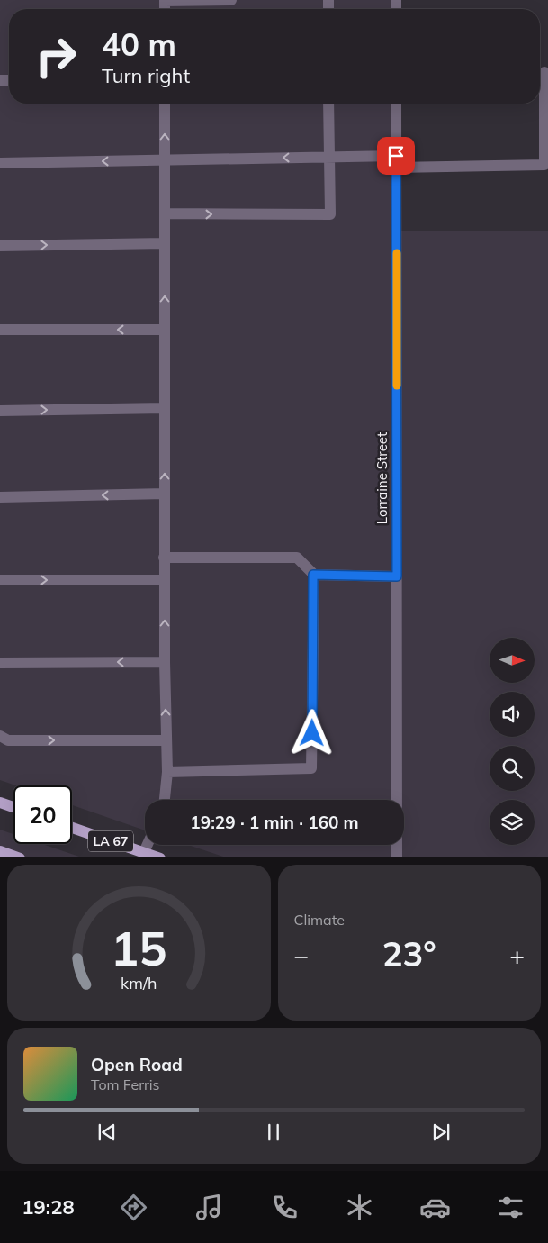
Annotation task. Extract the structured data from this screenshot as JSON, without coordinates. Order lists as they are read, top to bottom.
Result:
{
  "streets": {
    "main road": ["LA 67"],
    "street": ["Lorraine Street"]
  },
  "north": "right",
  "page": {
    "turn": ["40 m", "Turn right"],
    "limit": "20",
    "trip": "19:29 · 1 min · 160 m",
    "tile": "Climate",
    "heat": ["−", "23°", "+"],
    "song": ["Open Road", "Tom Ferris"],
    "tabs": "19:28",
    "gauge": ["15", "km/h"]
  }
}
